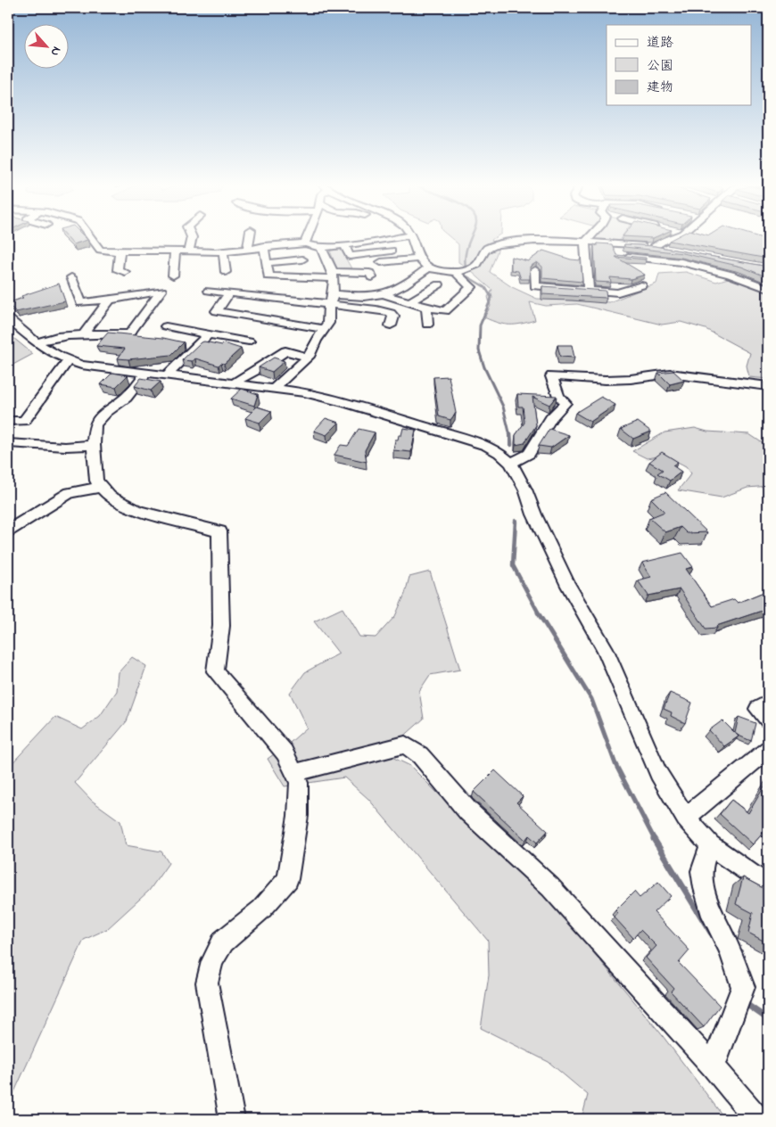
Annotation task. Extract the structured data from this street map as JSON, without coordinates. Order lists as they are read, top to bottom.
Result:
{
  "legend": ["道路", "公園", "建物"],
  "north": "bottom right"
}
